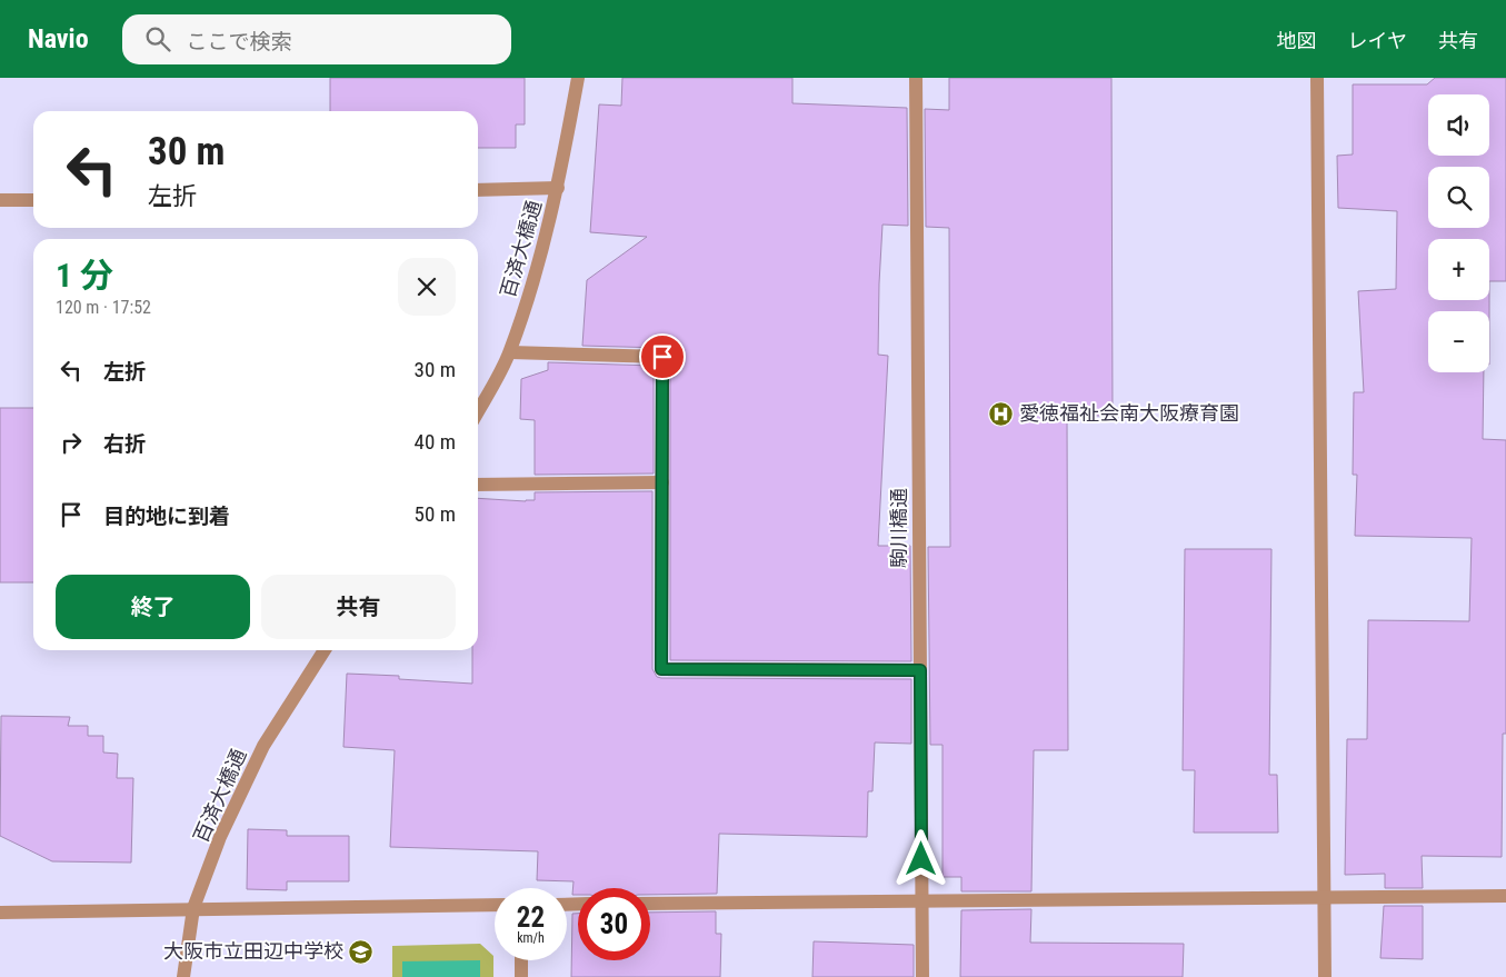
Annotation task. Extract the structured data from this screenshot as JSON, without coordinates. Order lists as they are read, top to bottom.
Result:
{
  "streets": {
    "street": ["百済大橋通", "駒川橋通"]
  },
  "places": {
    "hospital": ["愛徳福祉会南大阪療育園"],
    "school or university": ["大阪市立田辺中学校"]
  },
  "page": {
    "header": "Navio",
    "search": "ここで検索",
    "nav": ["地図", "レイヤ", "共有"],
    "map_buttons": ["+", "−"],
    "turn": ["30 m", "左折"],
    "heading": ["1 分", "120 m · 17:52"],
    "list": [
      {
        "name": "左折",
        "value": "30 m"
      },
      {
        "name": "右折",
        "value": "40 m"
      },
      {
        "name": "目的地に到着",
        "value": "50 m"
      }
    ],
    "buttons": ["終了", "共有"],
    "speed": "22 km/h",
    "limit": "30"
  }
}
